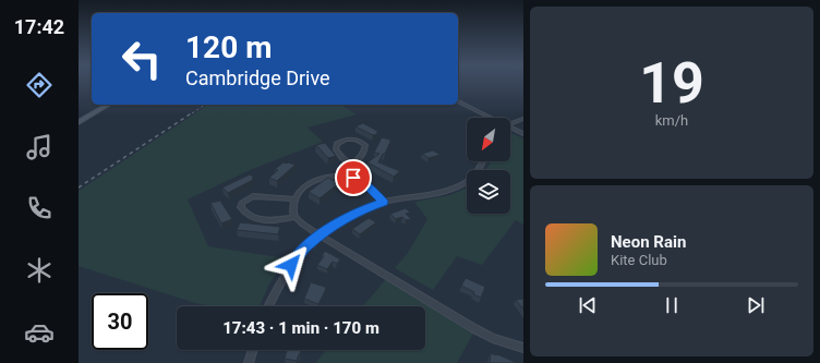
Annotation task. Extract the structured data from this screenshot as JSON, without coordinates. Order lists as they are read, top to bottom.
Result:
{
  "north": "bottom left",
  "page": {
    "tabs": "17:42",
    "tile": ["19", "km/h"],
    "turn": ["120 m", "Cambridge Drive"],
    "song": ["Neon Rain", "Kite Club"],
    "limit": "30",
    "trip": "17:43 · 1 min · 170 m"
  }
}
